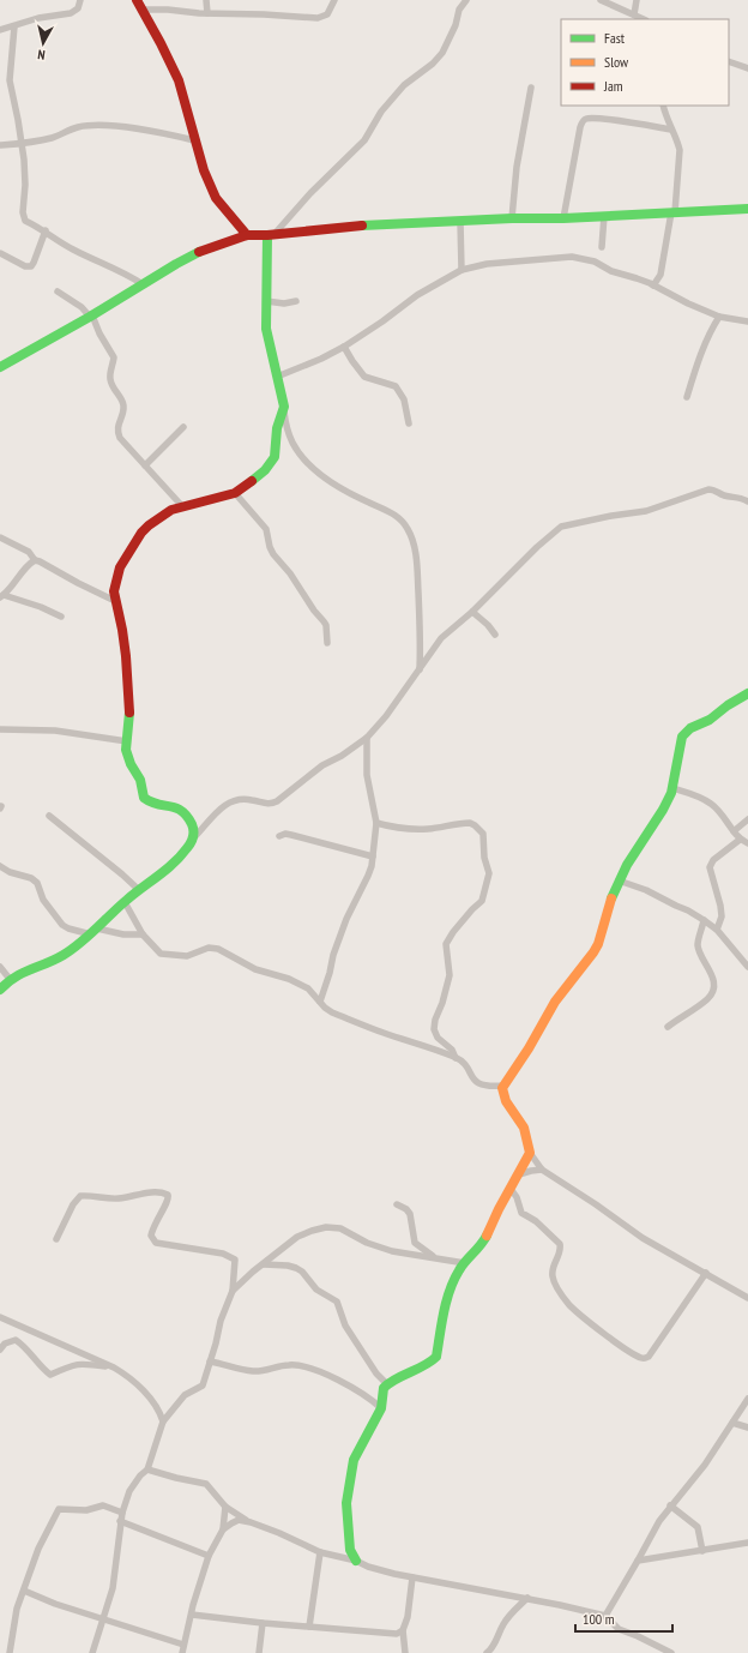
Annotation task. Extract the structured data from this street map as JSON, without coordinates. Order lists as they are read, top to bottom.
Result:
{
  "legend": ["Fast", "Slow", "Jam"],
  "scale_bar": "100 m",
  "north": "bottom"
}
